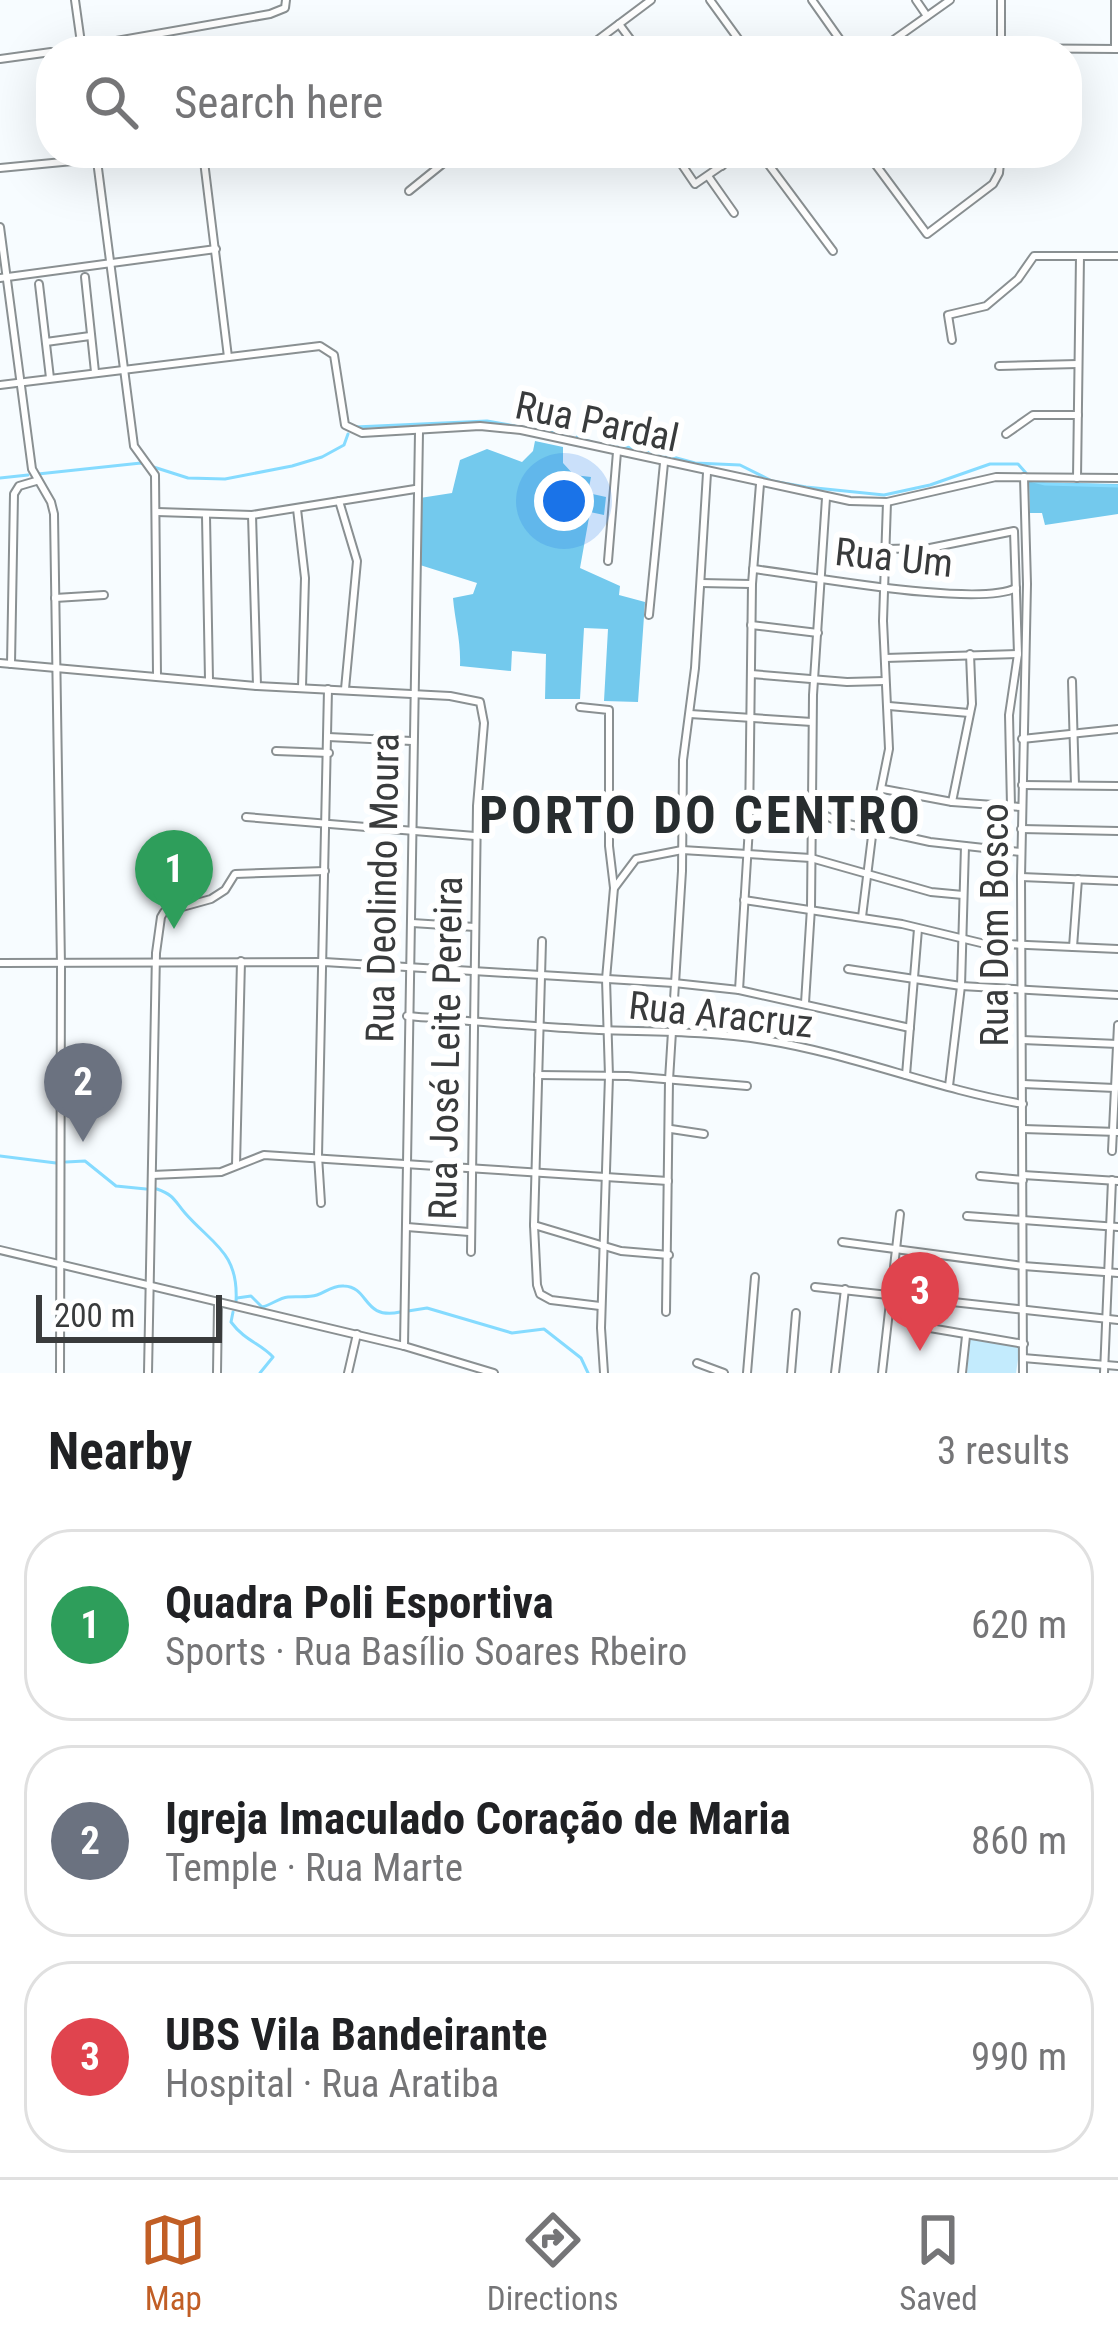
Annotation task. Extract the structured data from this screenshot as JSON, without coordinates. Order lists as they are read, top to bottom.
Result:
{
  "streets": {
    "street": [
      "Rua Pardal",
      "Rua Um",
      "Rua Deolindo Moura",
      "Rua Dom Bosco",
      "Rua Aracruz",
      "Rua José Leite Pereira"
    ]
  },
  "crossings": [
    ["Rua Pardal", "Rua Deolindo Moura"],
    ["Rua Pardal", "Rua Dom Bosco"],
    ["Rua Um", "Rua Dom Bosco"],
    ["Rua Deolindo Moura", "Rua Aracruz"],
    ["Rua Deolindo Moura", "Rua José Leite Pereira"],
    ["Rua Dom Bosco", "Rua Aracruz"],
    ["Rua Aracruz", "Rua José Leite Pereira"]
  ],
  "districts": ["PORTO DO CENTRO"],
  "scale_bar": "200 m",
  "page": {
    "search": "Search here",
    "pins": ["1", "2", "3"],
    "scale": "200 m",
    "heading": ["Nearby", "3 results"],
    "list": [
      {
        "mark": "1",
        "name": "Quadra Poli Esportiva",
        "note": "Sports · Rua Basílio Soares Rbeiro",
        "value": "620 m"
      },
      {
        "mark": "2",
        "name": "Igreja Imaculado Coração de Maria",
        "note": "Temple · Rua Marte",
        "value": "860 m"
      },
      {
        "mark": "3",
        "name": "UBS Vila Bandeirante",
        "note": "Hospital · Rua Aratiba",
        "value": "990 m"
      }
    ],
    "nav": ["Map", "Directions", "Saved"]
  }
}
